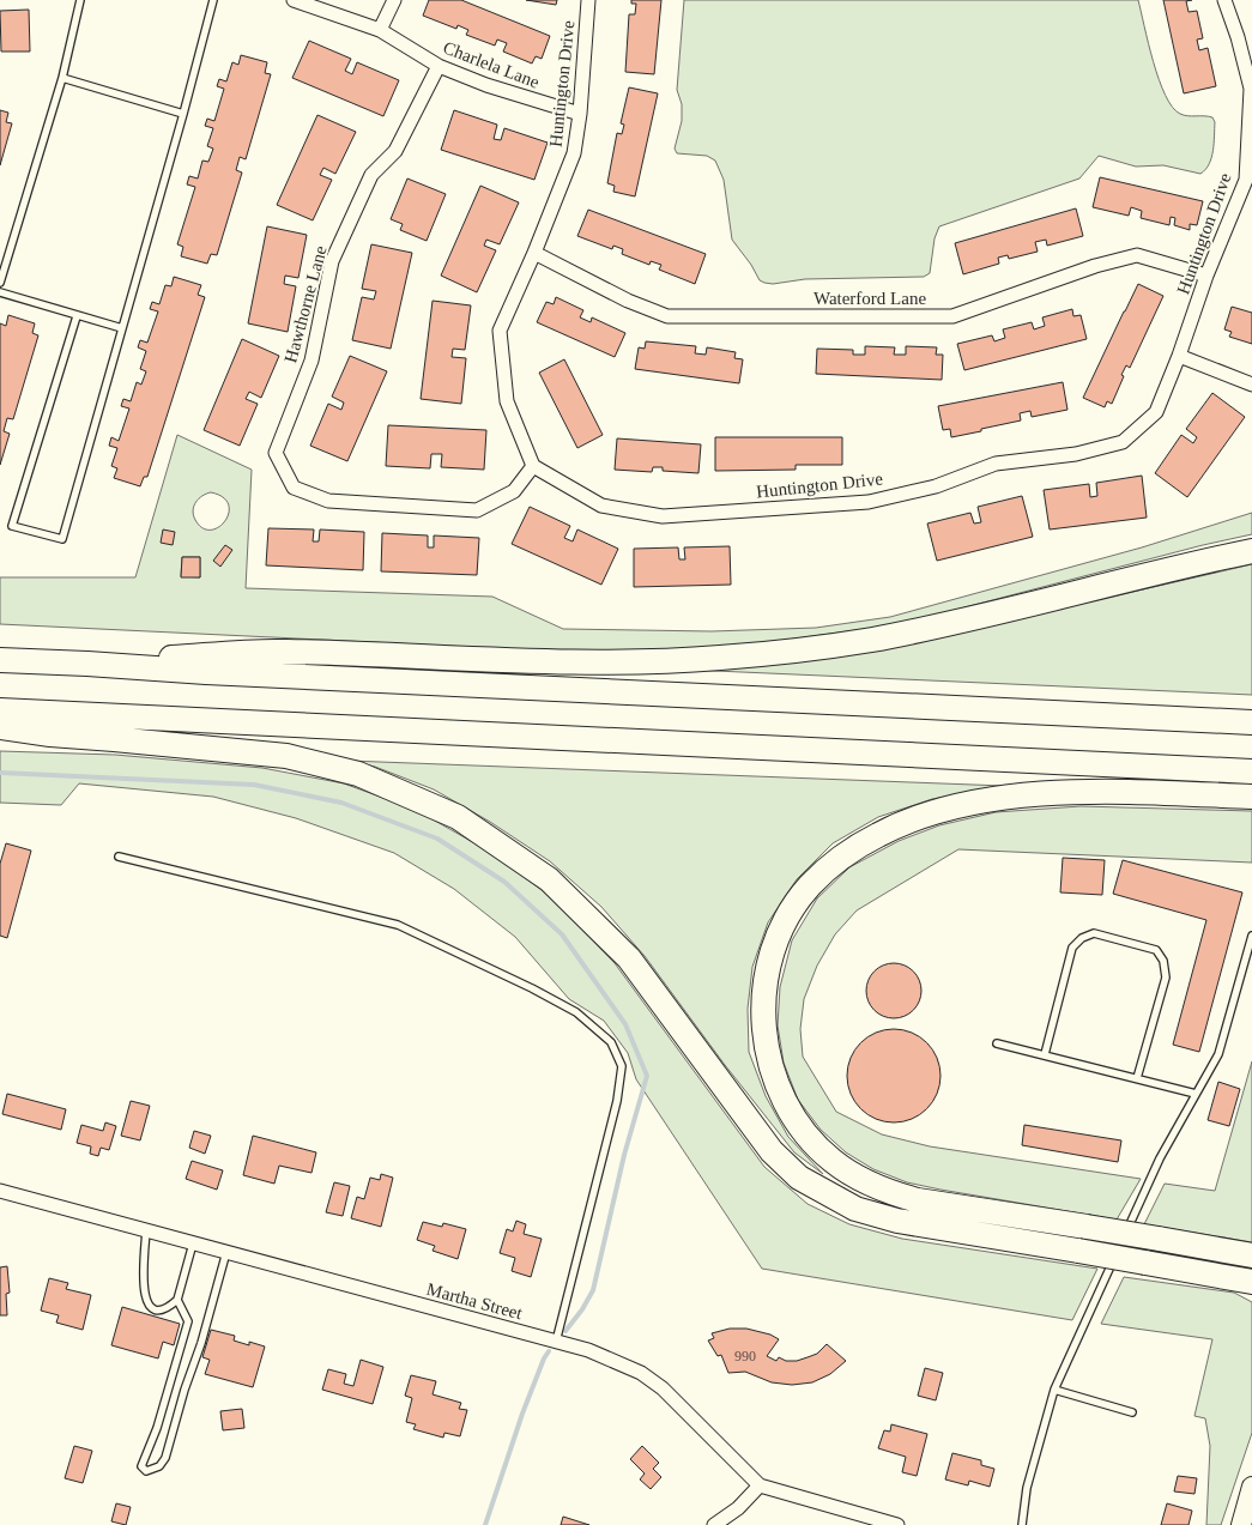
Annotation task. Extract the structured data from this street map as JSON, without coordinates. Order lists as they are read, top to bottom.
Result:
{
  "streets": {
    "street": [
      "Charlela Lane",
      "Huntington Drive",
      "Waterford Lane",
      "Hawthorne Lane",
      "Martha Street"
    ]
  },
  "crossings": [
    ["Charlela Lane", "Huntington Drive"],
    ["Charlela Lane", "Hawthorne Lane"],
    ["Huntington Drive", "Waterford Lane"],
    ["Huntington Drive", "Hawthorne Lane"]
  ],
  "house_numbers": ["990"]
}
